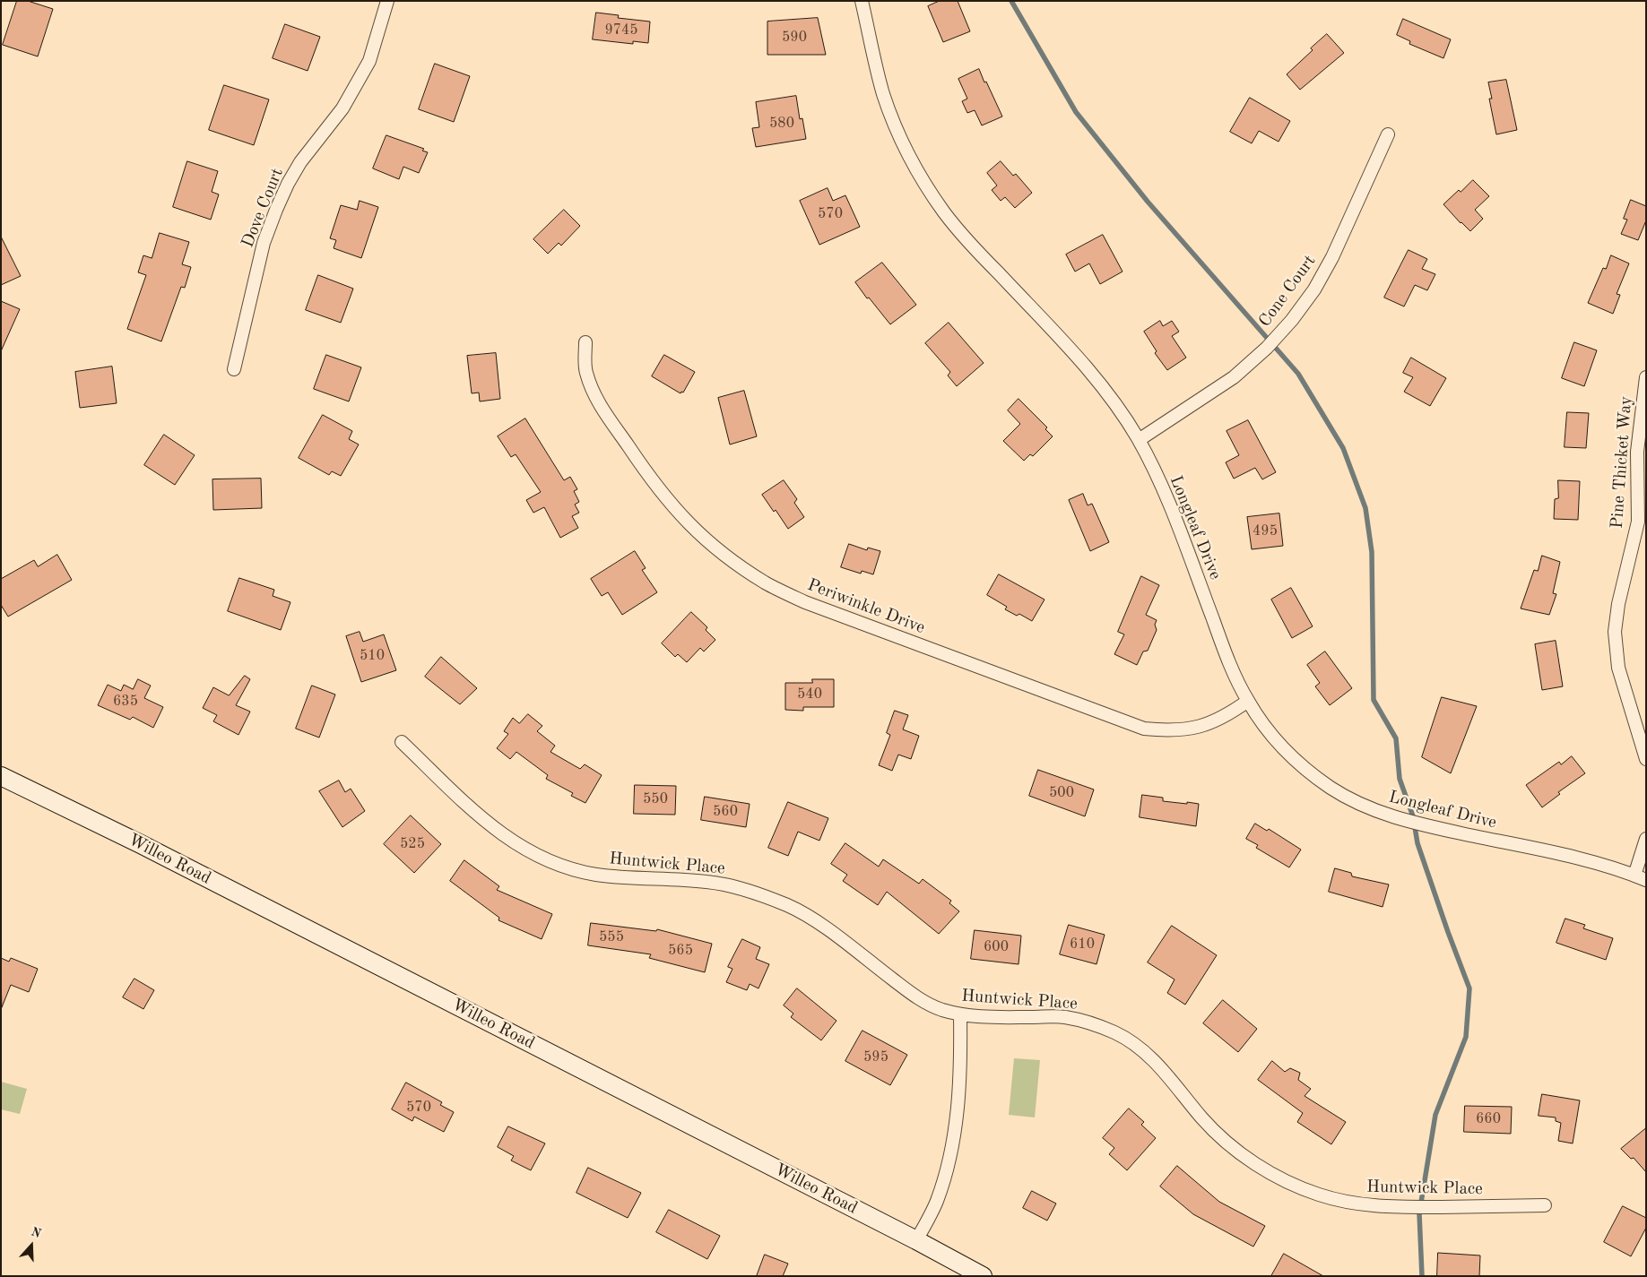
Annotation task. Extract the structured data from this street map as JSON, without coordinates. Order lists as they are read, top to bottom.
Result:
{
  "streets": {
    "street": [
      "Dove Court",
      "Cone Court",
      "Pine Thicket Way",
      "Longleaf Drive",
      "Periwinkle Drive",
      "Willeo Road",
      "Huntwick Place"
    ]
  },
  "crossings": [
    ["Cone Court", "Longleaf Drive"],
    ["Longleaf Drive", "Periwinkle Drive"]
  ],
  "house_numbers": [
    "9745",
    "590",
    "580",
    "570",
    "495",
    "510",
    "540",
    "635",
    "500",
    "550",
    "560",
    "525",
    "555",
    "610",
    "600",
    "565",
    "595",
    "570",
    "660"
  ],
  "north": "top"
}
